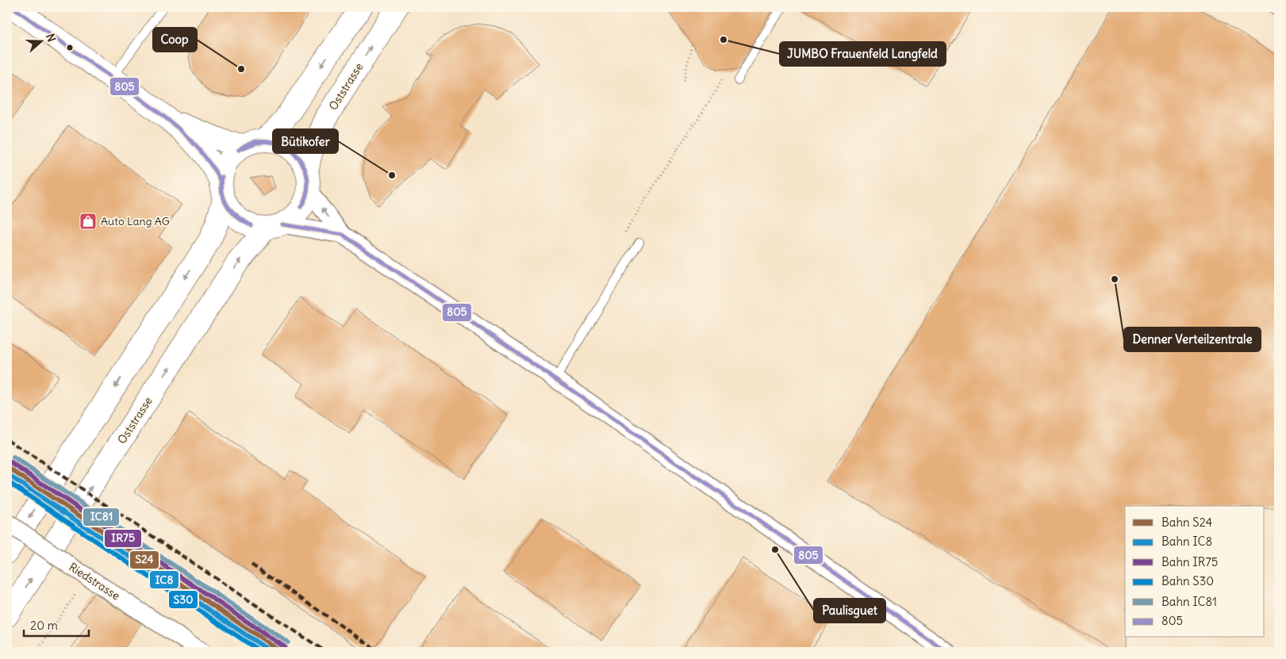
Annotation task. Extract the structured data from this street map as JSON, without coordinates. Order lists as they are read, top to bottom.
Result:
{
  "streets": {
    "main road": ["Oststrasse"],
    "street": ["Riedstrasse"]
  },
  "places": {
    "other": [
      "JUMBO Frauenfeld Langfeld",
      "Coop",
      "Bütikofer",
      "Denner Verteilzentrale",
      "Paulisguet"
    ],
    "shop": ["Auto Lang AG"]
  },
  "lines": [
    "transit line 805",
    "rail line IC81",
    "rail line IR75",
    "rail line S24",
    "rail line IC8",
    "rail line S30"
  ],
  "legend": [
    "Bahn S24",
    "Bahn IC8",
    "Bahn IR75",
    "Bahn S30",
    "Bahn IC81",
    "805"
  ],
  "scale_bar": "20 m",
  "north": "right"
}
